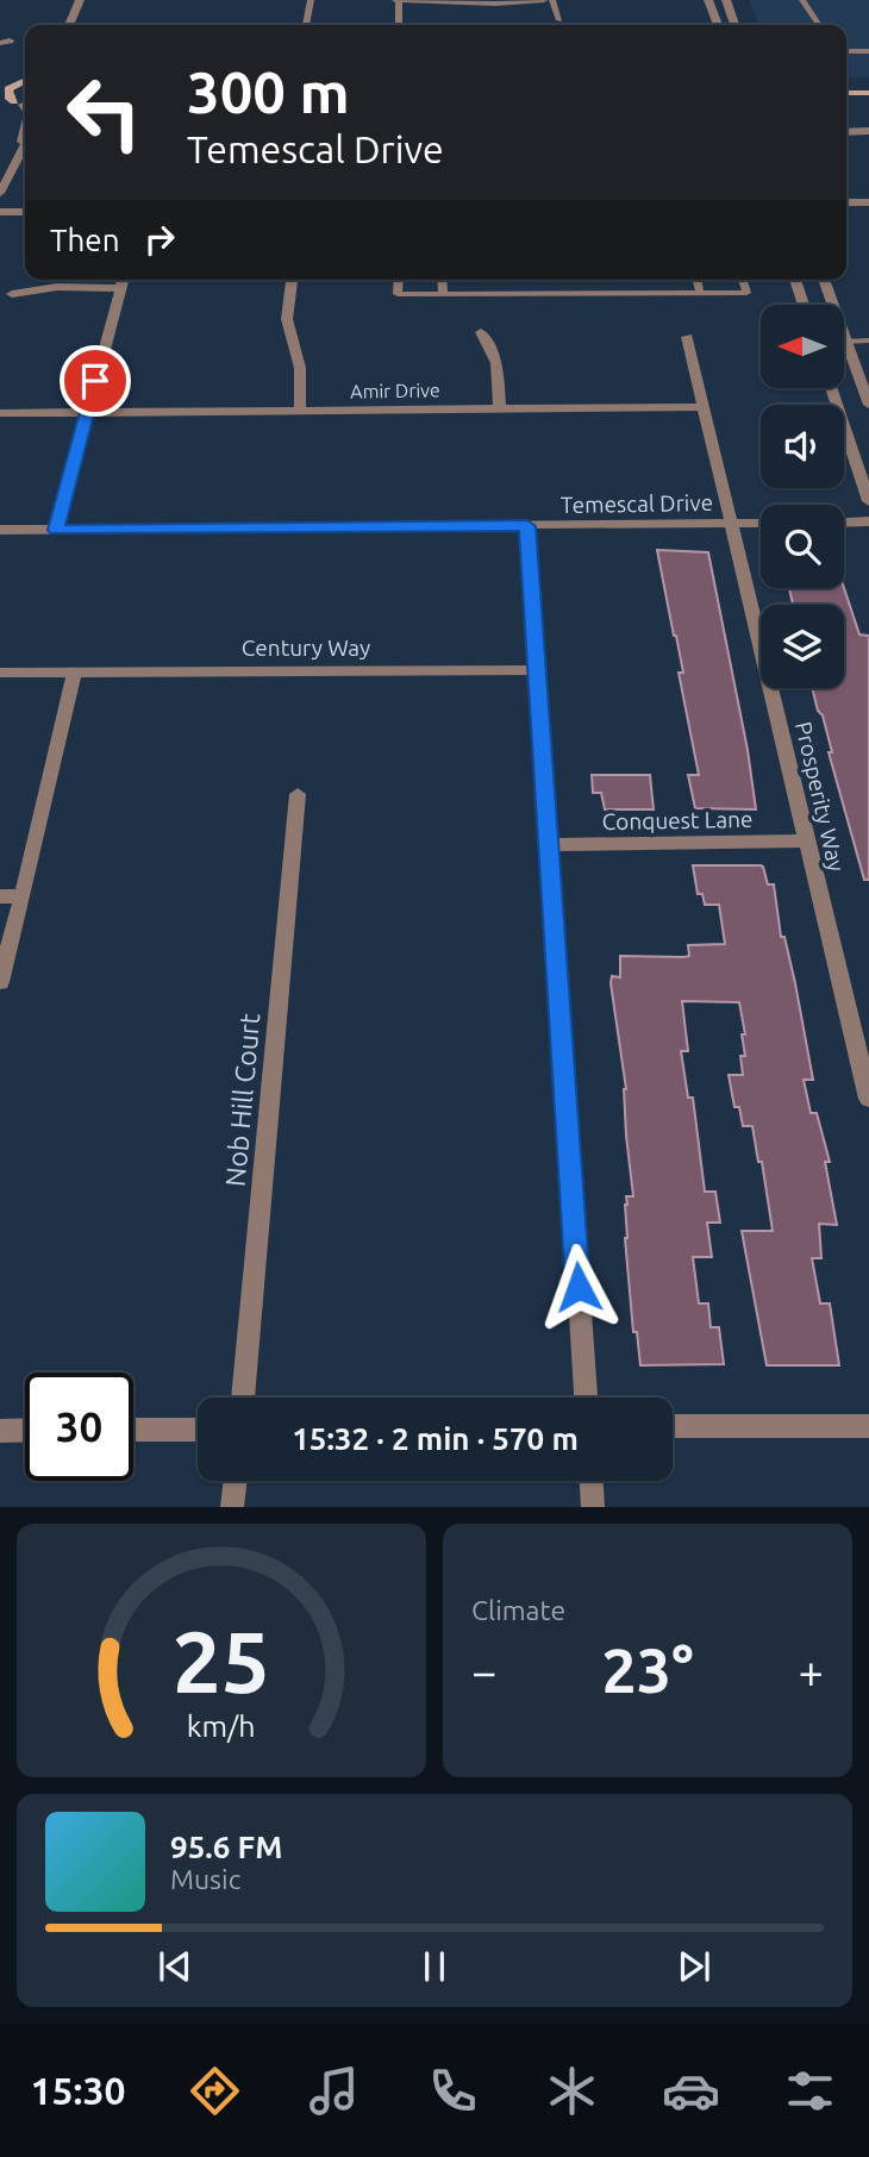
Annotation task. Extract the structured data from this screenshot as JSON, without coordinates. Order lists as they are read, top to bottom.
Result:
{
  "streets": {
    "street": [
      "Amir Drive",
      "Temescal Drive",
      "Century Way",
      "Prosperity Way",
      "Conquest Lane",
      "Nob Hill Court"
    ]
  },
  "crossings": [
    ["Amir Drive", "Prosperity Way"],
    ["Temescal Drive", "Prosperity Way"],
    ["Prosperity Way", "Conquest Lane"]
  ],
  "north": "left",
  "page": {
    "turn": ["300 m", "Temescal Drive"],
    "then": "Then",
    "limit": "30",
    "trip": "15:32 · 2 min · 570 m",
    "tile": "Climate",
    "heat": ["−", "23°", "+"],
    "song": ["95.6 FM", "Music"],
    "tabs": "15:30",
    "gauge": ["25", "km/h"]
  }
}
